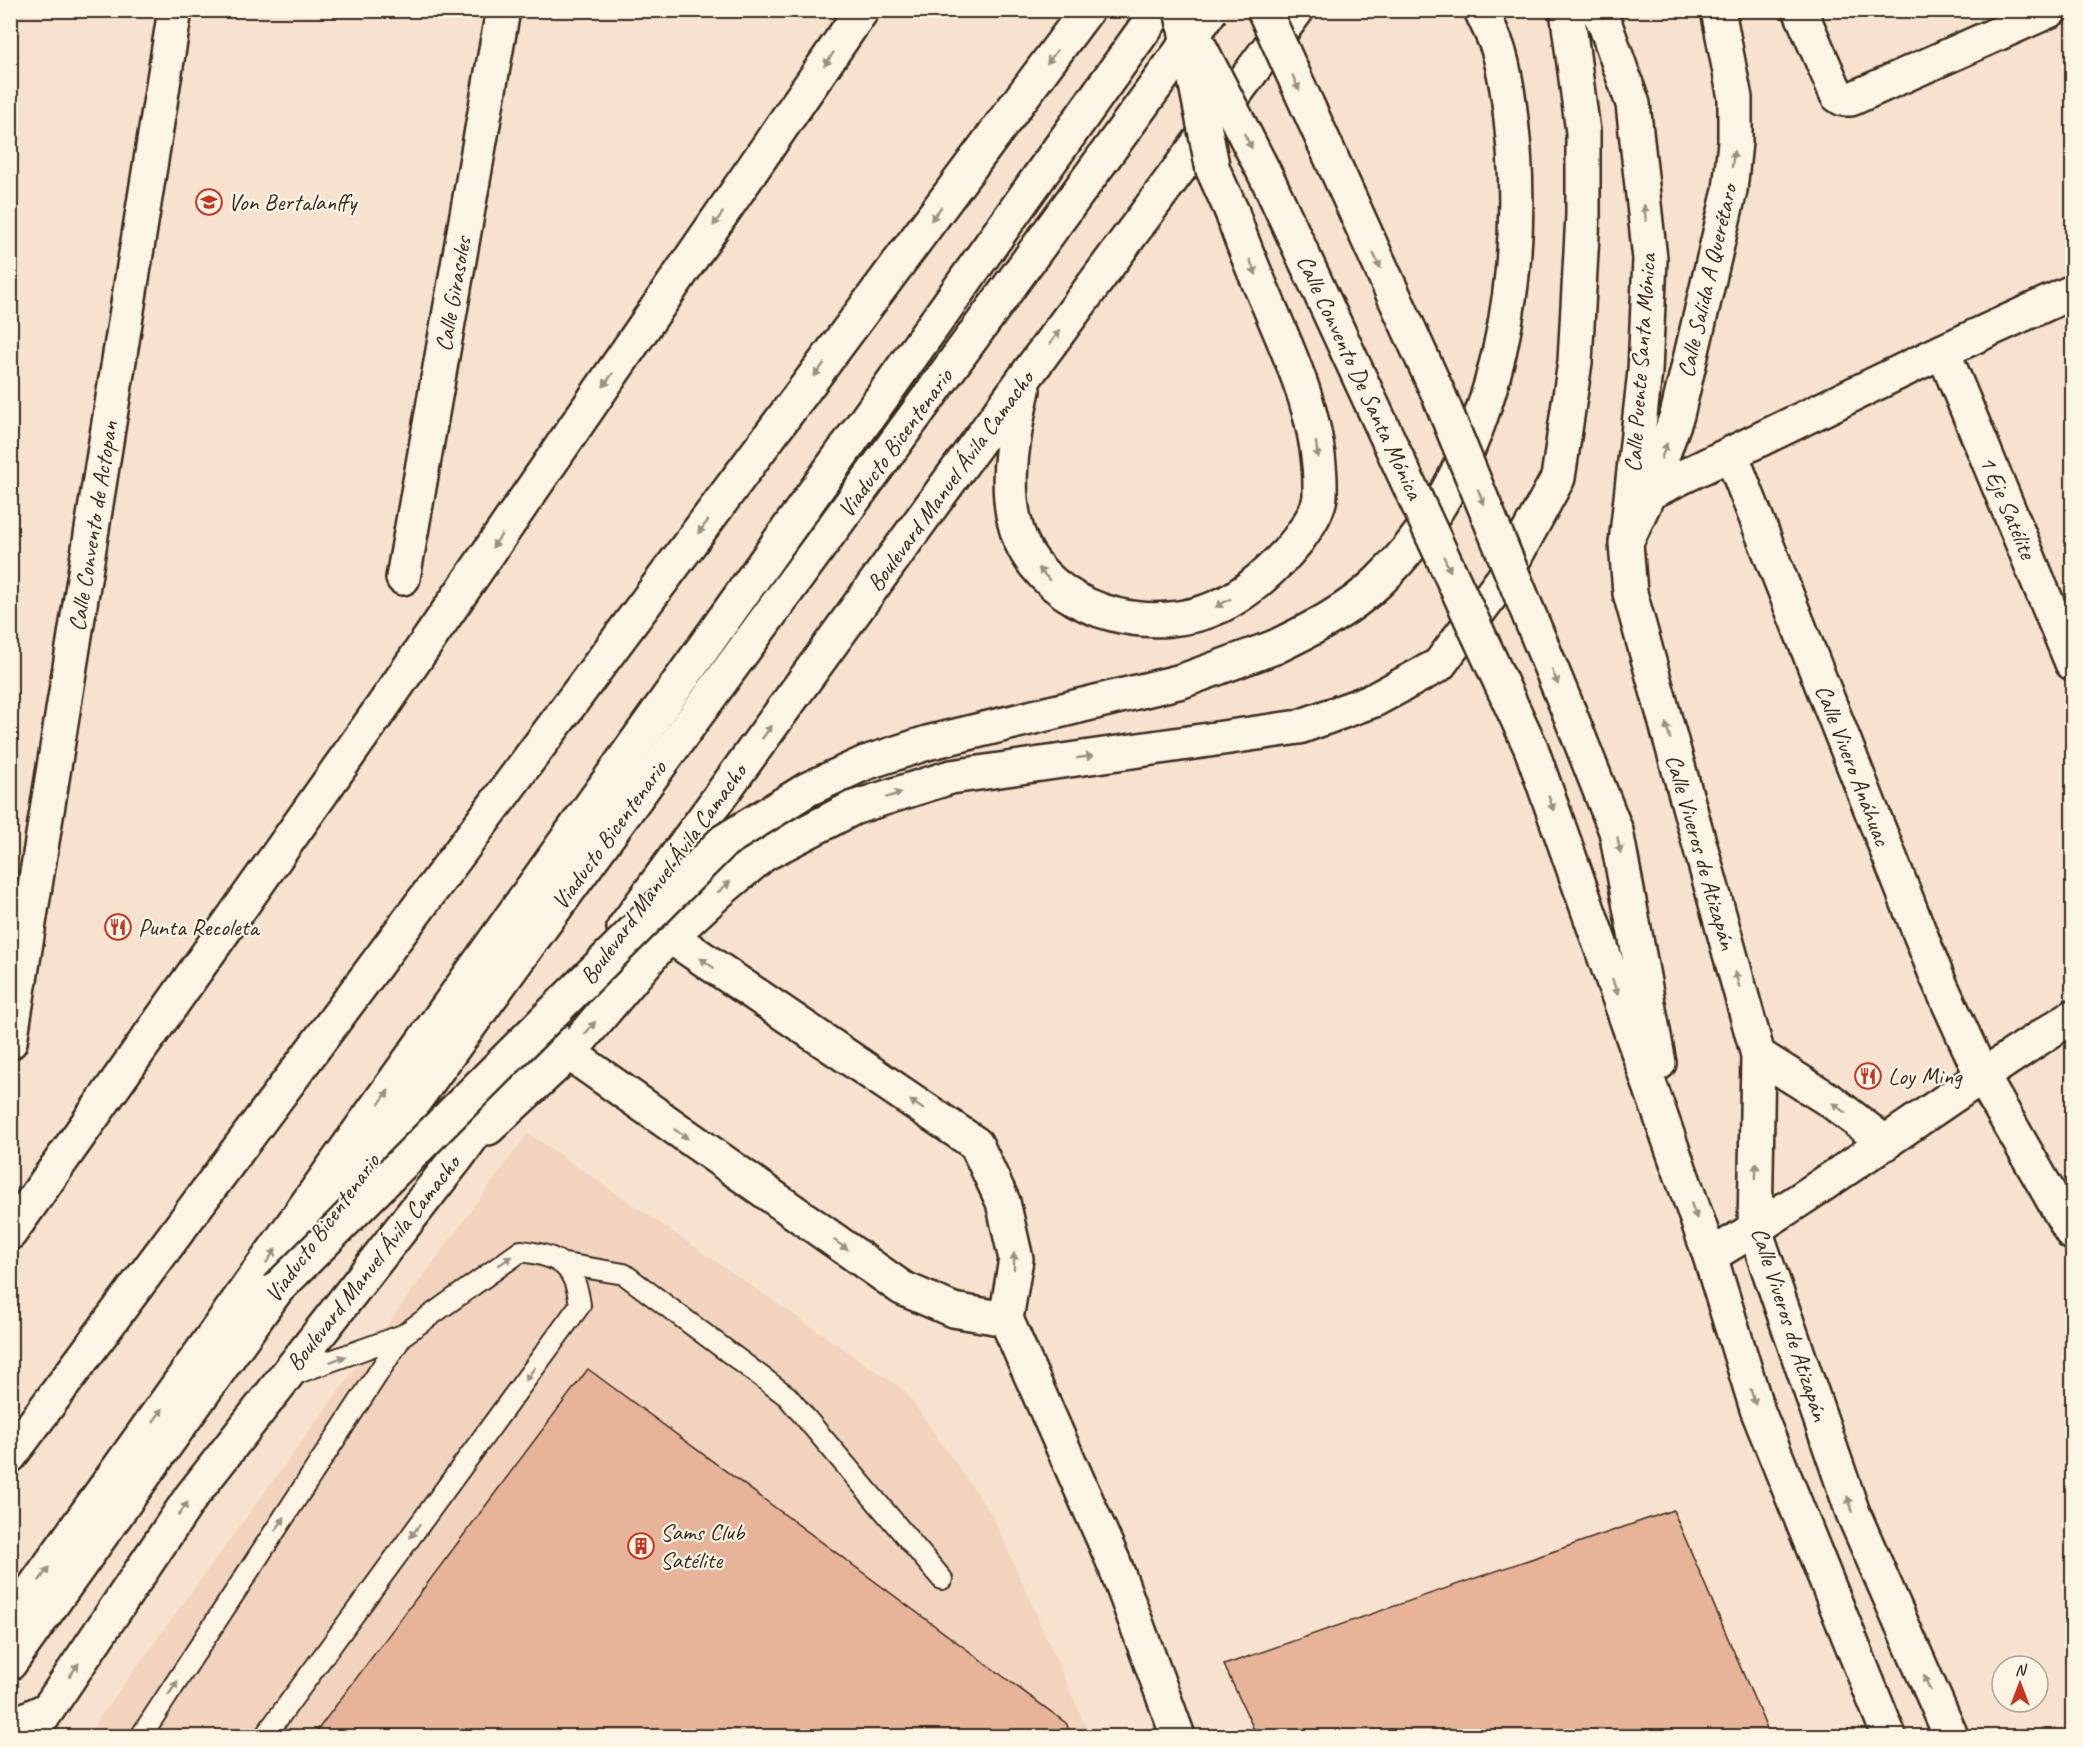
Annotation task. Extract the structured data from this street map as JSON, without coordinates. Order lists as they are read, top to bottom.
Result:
{
  "streets": {
    "main road": [
      "Calle Salida A Querétaro",
      "Calle Girasoles",
      "Calle Puente Santa Mónica",
      "Calle Convento De Santa Mónica",
      "Viaducto Bicentenario",
      "Boulevard Manuel Ávila Camacho",
      "1 Eje Satélite",
      "Calle Convento de Actopan",
      "Calle Vivero Anáhuac",
      "Calle Viveros de Atizapán"
    ]
  },
  "crossings": [
    ["Calle Salida A Querétaro", "Calle Puente Santa Mónica"],
    ["Calle Salida A Querétaro", "Calle Viveros de Atizapán"],
    ["Calle Puente Santa Mónica", "Calle Viveros de Atizapán"],
    ["Calle Convento De Santa Mónica", "Viaducto Bicentenario"]
  ],
  "one_way": ["Calle Salida A Querétaro"],
  "places": {
    "school or university": ["Von Bertalanffy"],
    "restaurant": ["Punta Recoleta", "Loy Ming"],
    "building": ["Sams Club Satélite"]
  },
  "north": "top"
}
